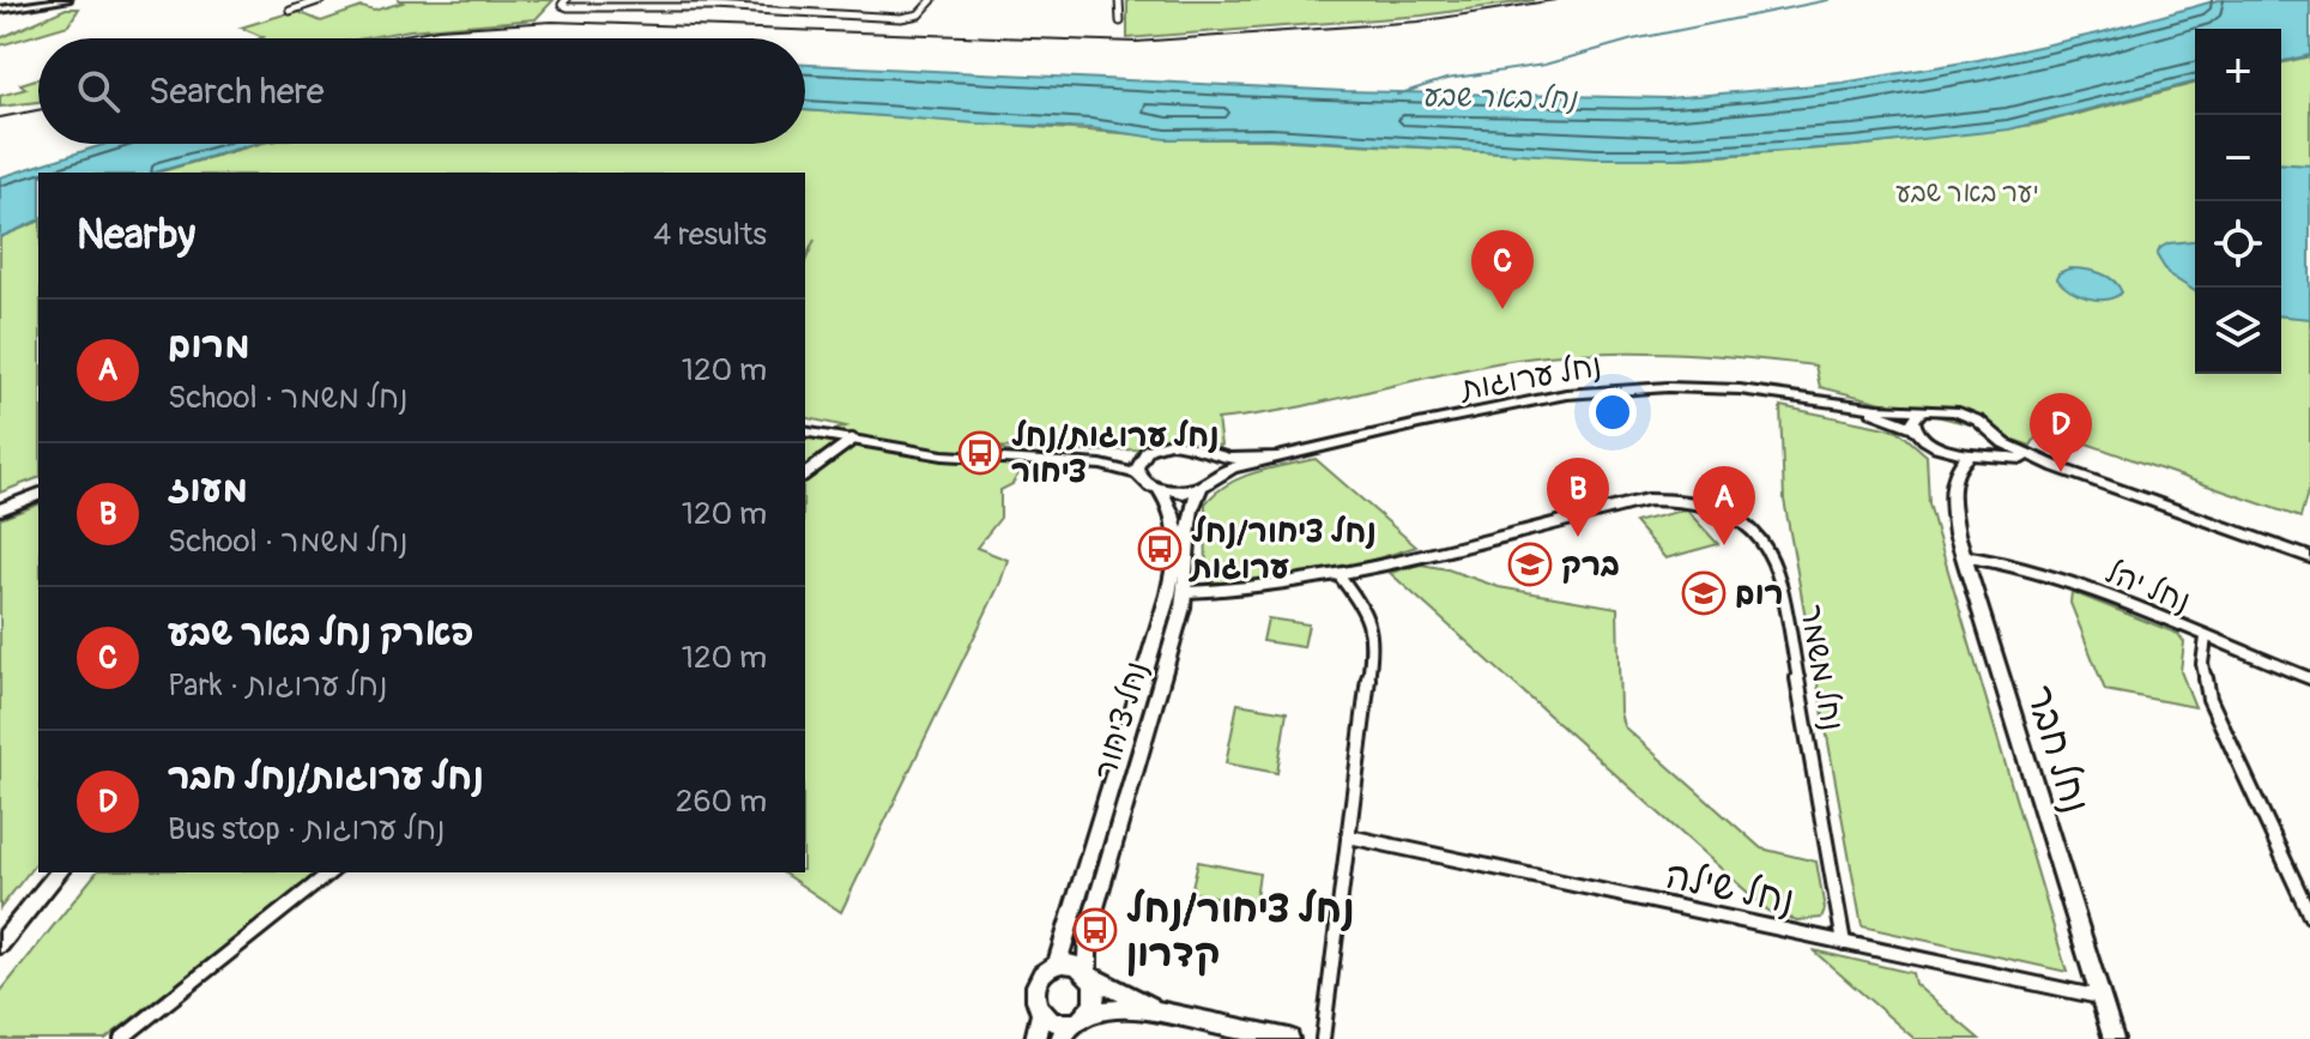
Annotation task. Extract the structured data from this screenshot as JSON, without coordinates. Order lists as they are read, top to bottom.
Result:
{
  "streets": {
    "street": [
      "נחל ערוגות",
      "נחל יהל",
      "נחל משמר",
      "נחל ציחור",
      "נחל חבר",
      "נחל שילה"
    ]
  },
  "crossings": [
    ["נחל ערוגות", "נחל ציחור"],
    ["נחל ערוגות", "נחל חבר"],
    ["נחל יהל", "נחל חבר"],
    ["נחל משמר", "נחל ציחור"],
    ["נחל משמר", "נחל שילה"],
    ["נחל חבר", "נחל שילה"]
  ],
  "water": ["נחל באר שבע"],
  "parks": ["יער באר שבע"],
  "places": {
    "bus stop": ["נחל ערוגות/נחל ציחור", "נחל ציחור/נחל ערוגות", "נחל ציחור/נחל קדרון"],
    "school or university": ["ברק", "רום"]
  },
  "page": {
    "map_buttons": ["+", "−"],
    "search": "Search here",
    "heading": ["Nearby", "4 results"],
    "pins": [
      "C",
      "D",
      "B",
      "A"
    ],
    "list": [
      {
        "mark": "A",
        "name": "מרום",
        "note": "School · נחל משמר",
        "value": "120 m"
      },
      {
        "mark": "B",
        "name": "מעוז",
        "note": "School · נחל משמר",
        "value": "120 m"
      },
      {
        "mark": "C",
        "name": "פארק נחל באר שבע",
        "note": "Park · נחל ערוגות",
        "value": "120 m"
      },
      {
        "mark": "D",
        "name": "נחל ערוגות/נחל חבר",
        "note": "Bus stop · נחל ערוגות",
        "value": "260 m"
      }
    ]
  }
}
